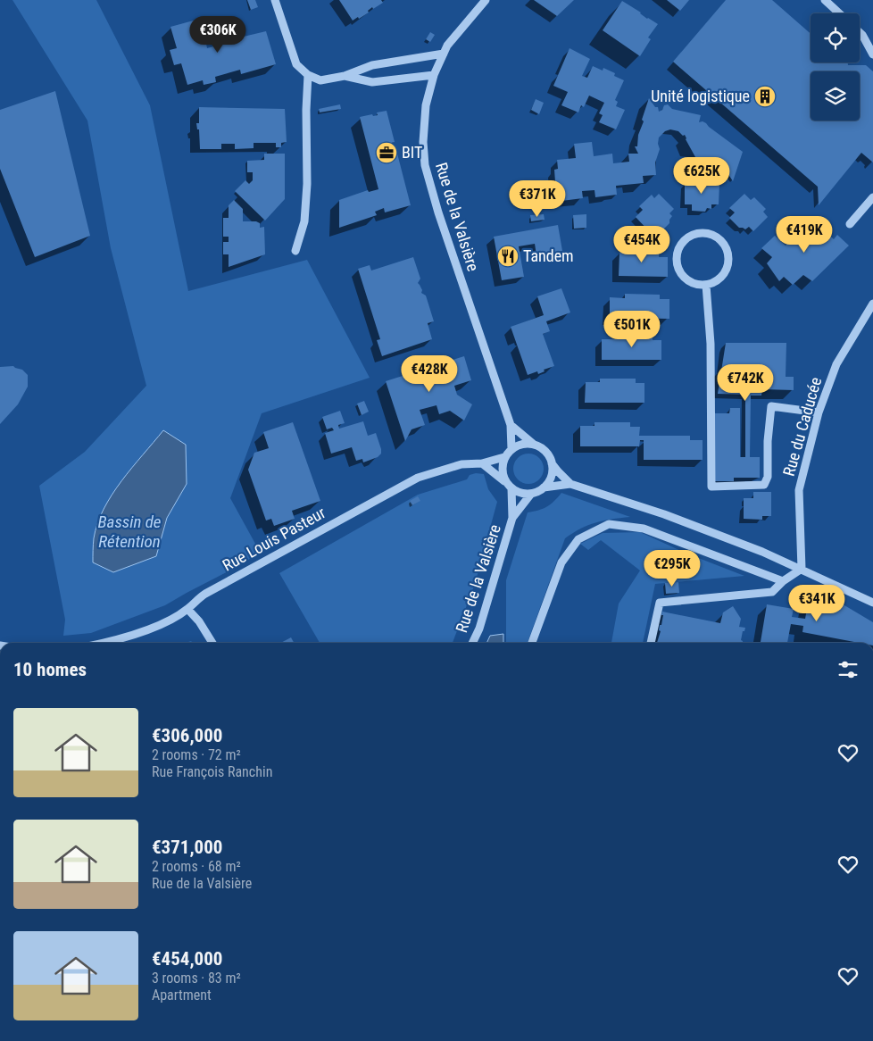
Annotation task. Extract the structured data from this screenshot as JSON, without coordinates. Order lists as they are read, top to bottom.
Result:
{
  "streets": {
    "street": ["Rue de la Valsière", "Rue du Caducée", "Rue Louis Pasteur"]
  },
  "crossings": [
    ["Rue de la Valsière", "Rue Louis Pasteur"]
  ],
  "water": ["Bassin de Rétention"],
  "places": {
    "building": ["Unité logistique"],
    "office": ["BIT"],
    "restaurant": ["Tandem"]
  },
  "page": {
    "price": [
      "€306K",
      "€625K",
      "€371K",
      "€419K",
      "€454K",
      "€501K",
      "€428K",
      "€742K",
      "€295K",
      "€341K"
    ],
    "heading": "10 homes",
    "list": [
      {
        "name": "€306,000",
        "note": "2 rooms · 72 m² · Rue François Ranchin"
      },
      {
        "name": "€371,000",
        "note": "2 rooms · 68 m² · Rue de la Valsière"
      },
      {
        "name": "€454,000",
        "note": "3 rooms · 83 m² · Apartment"
      }
    ]
  }
}
